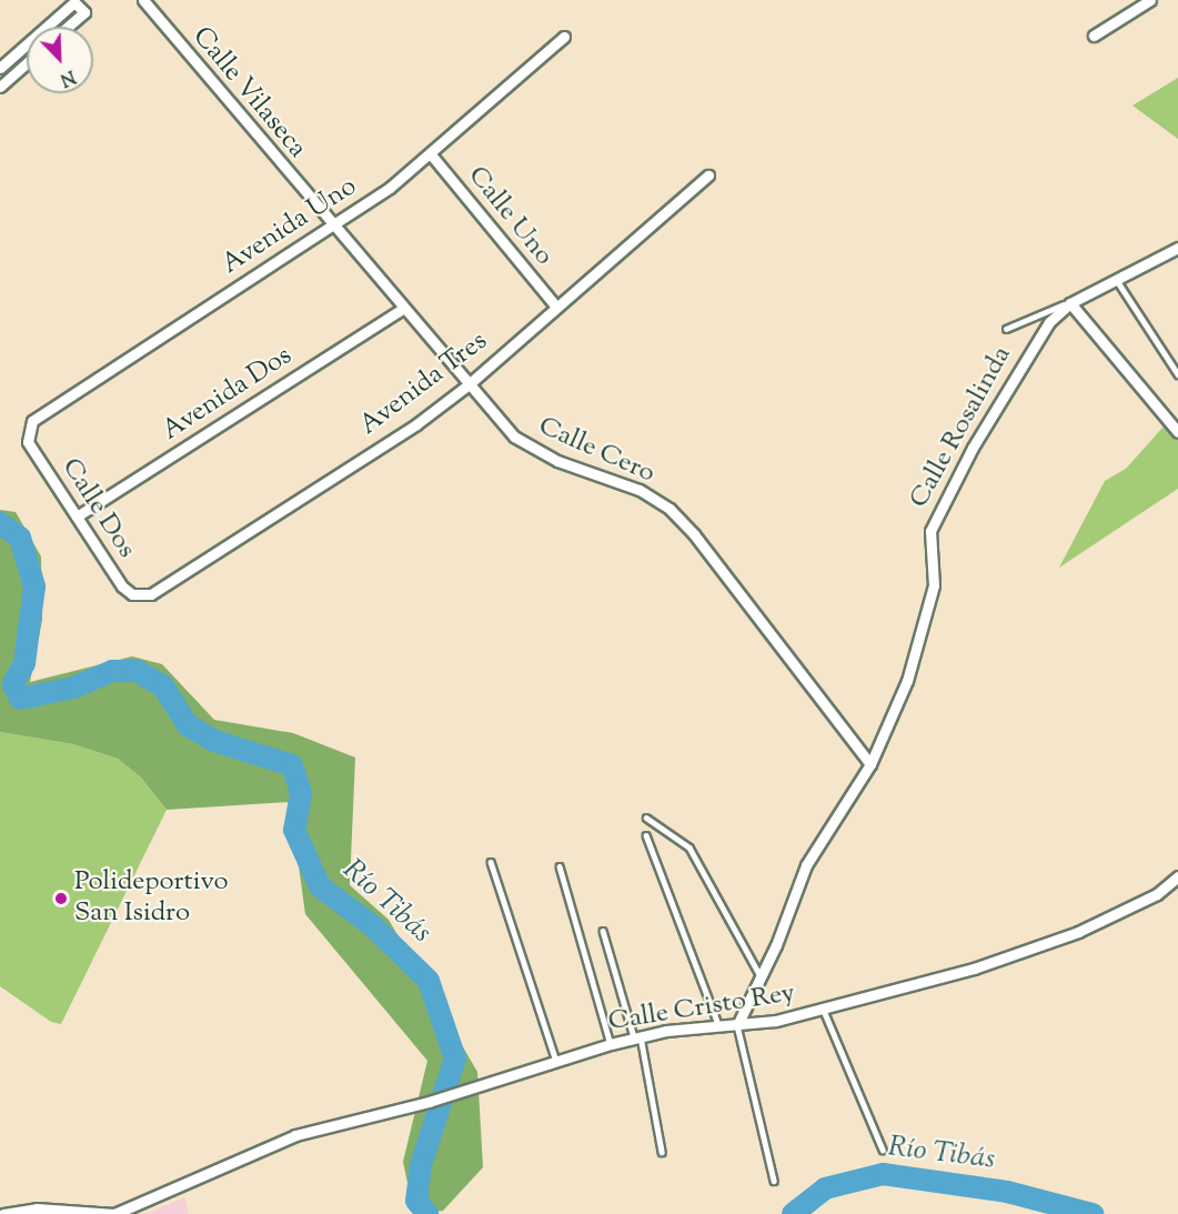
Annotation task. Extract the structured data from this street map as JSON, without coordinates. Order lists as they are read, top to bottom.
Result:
{
  "streets": {
    "street": [
      "Calle Vilaseca",
      "Calle Uno",
      "Avenida Uno",
      "Avenida Tres",
      "Avenida Dos",
      "Calle Rosalinda",
      "Calle Cero",
      "Calle Dos",
      "Calle Cristo Rey"
    ]
  },
  "crossings": [
    ["Calle Vilaseca", "Calle Cero"],
    ["Calle Uno", "Avenida Uno"],
    ["Calle Uno", "Avenida Tres"],
    ["Avenida Uno", "Calle Cero"],
    ["Avenida Uno", "Calle Dos"],
    ["Avenida Tres", "Calle Cero"],
    ["Avenida Tres", "Calle Dos"],
    ["Avenida Dos", "Calle Cero"],
    ["Avenida Dos", "Calle Dos"],
    ["Calle Rosalinda", "Calle Cero"],
    ["Calle Rosalinda", "Calle Cristo Rey"]
  ],
  "water": ["Río Tibás"],
  "places": ["Polideportivo San Isidro"],
  "north": "bottom right"
}
